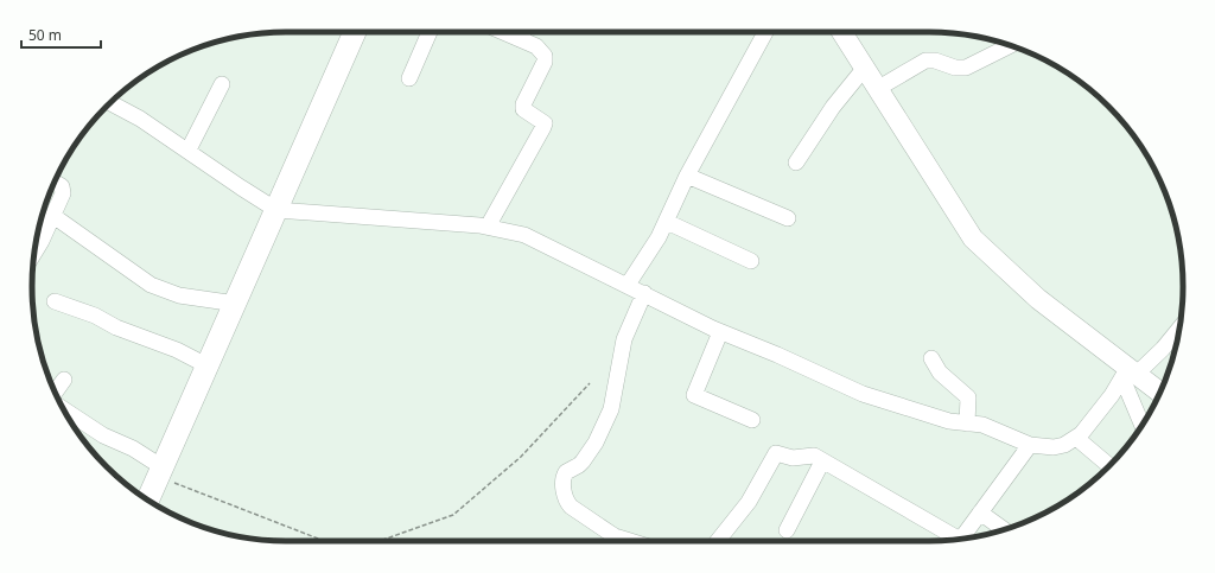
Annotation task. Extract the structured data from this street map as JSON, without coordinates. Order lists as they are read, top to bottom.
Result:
{
  "scale_bar": "50 m"
}
